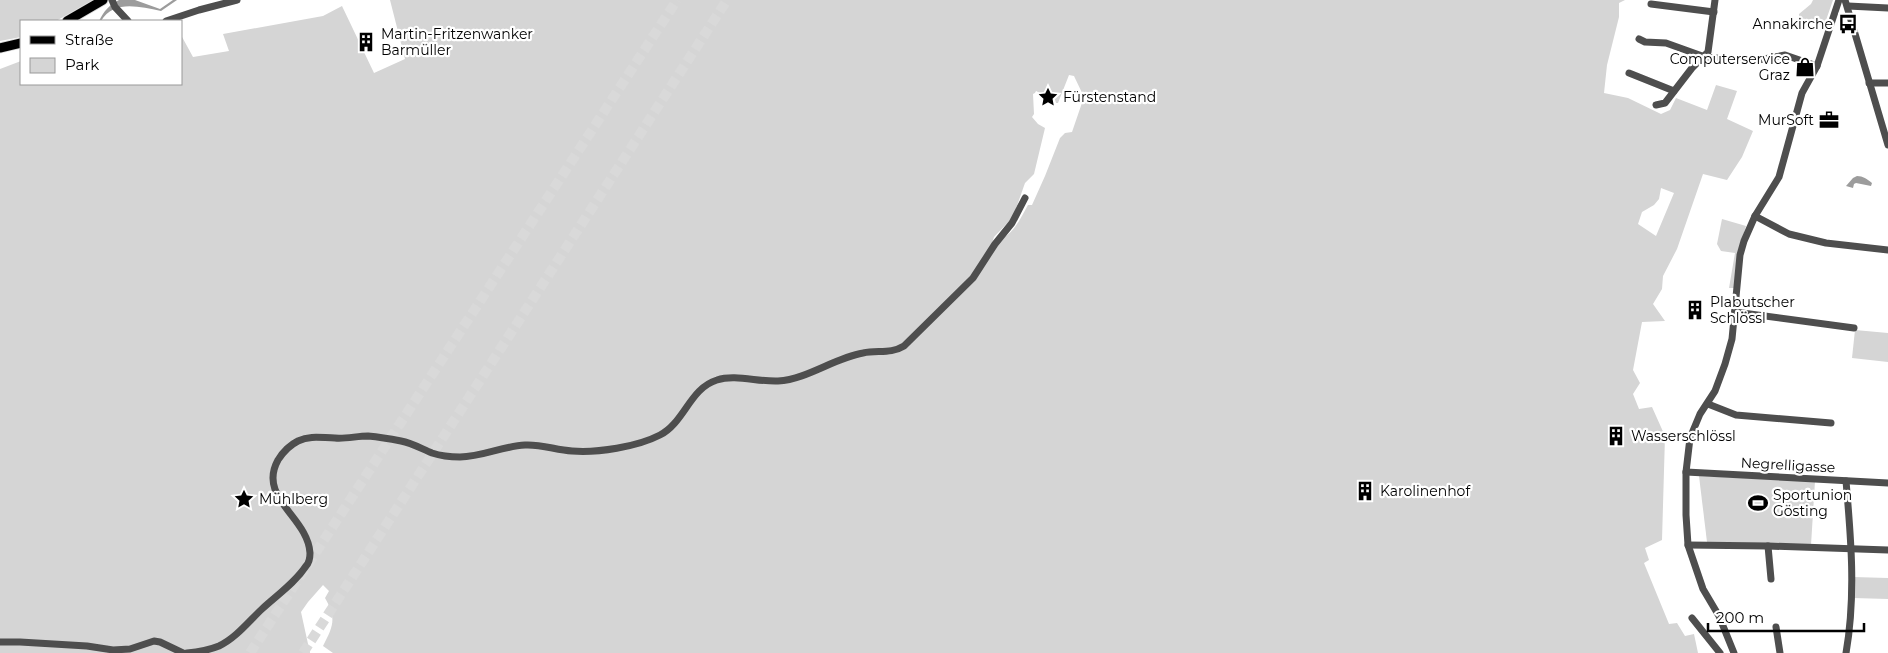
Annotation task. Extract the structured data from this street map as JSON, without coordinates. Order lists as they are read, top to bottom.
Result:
{
  "streets": {
    "street": ["Negrelligasse"]
  },
  "places": {
    "bus stop": ["Annakirche"],
    "building": [
      "Martin-Fritzenwanker Barmüller",
      "Plabutscher Schlössl",
      "Wasserschlössl",
      "Karolinenhof"
    ],
    "shop": ["Computerservice Graz"],
    "place": ["Fürstenstand", "Mühlberg"],
    "office": ["MurSoft"],
    "sports": ["Sportunion Gösting"]
  },
  "legend": ["Straße", "Park"],
  "scale_bar": "200 m"
}
